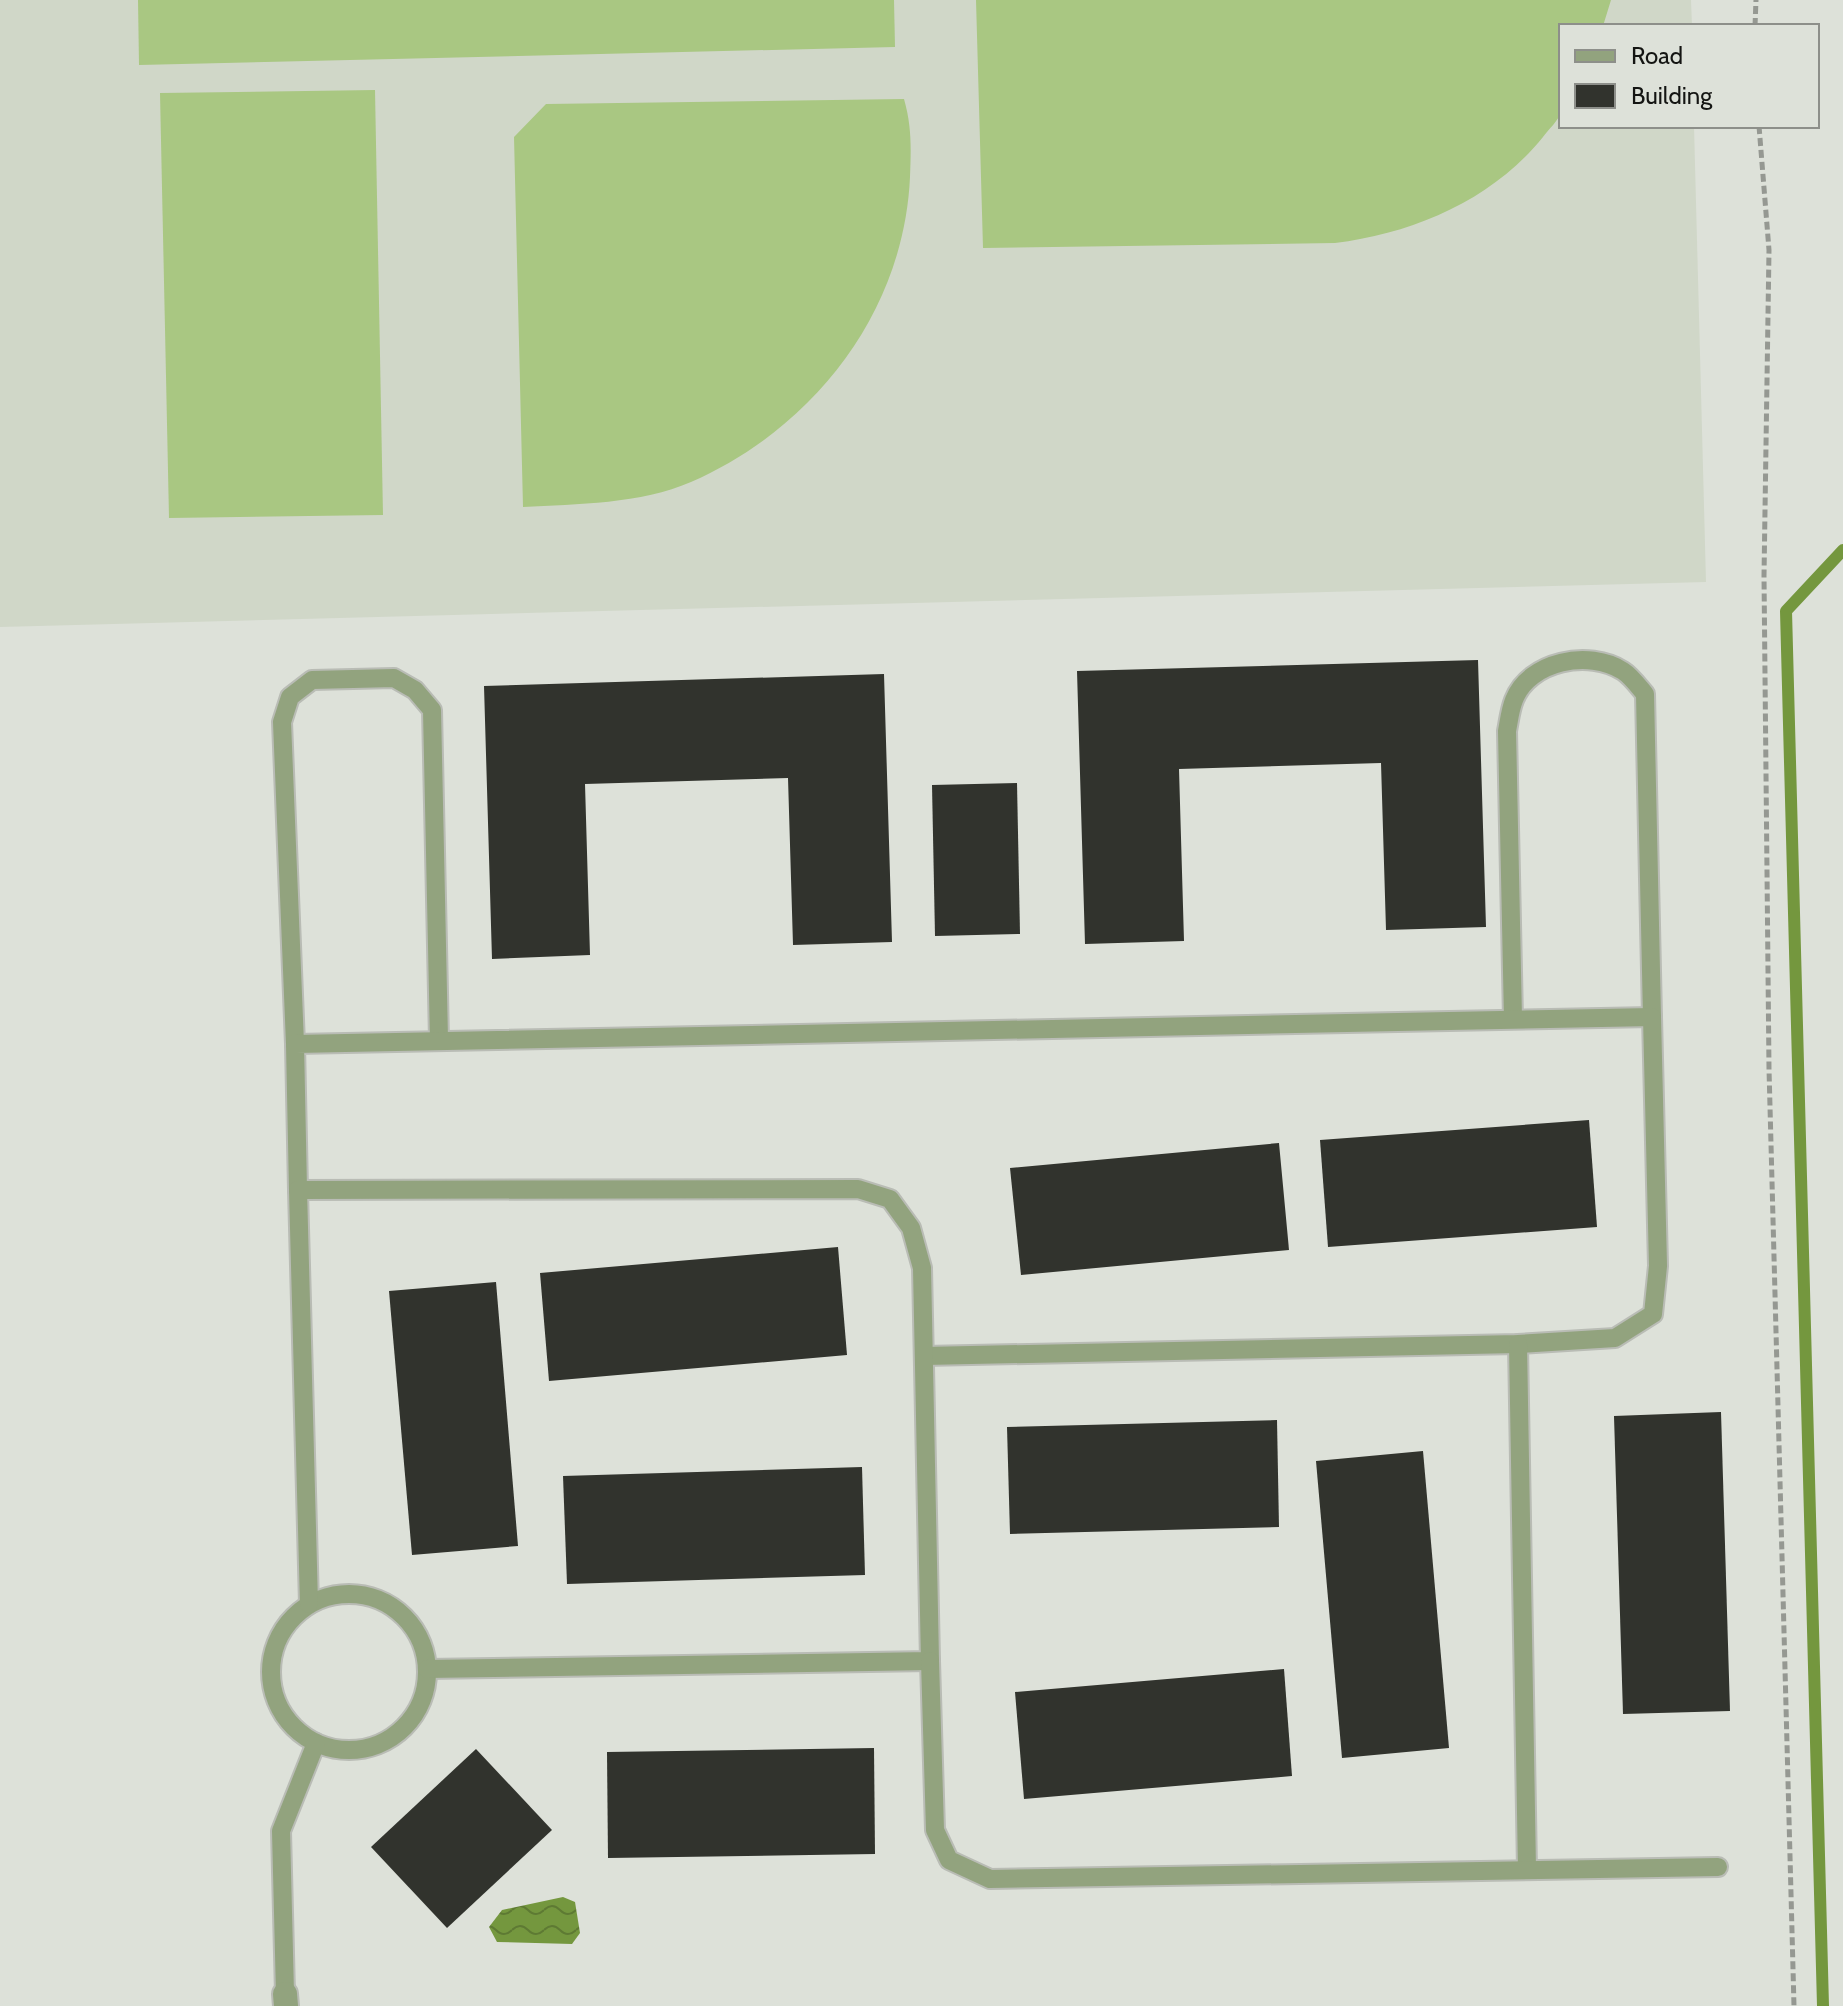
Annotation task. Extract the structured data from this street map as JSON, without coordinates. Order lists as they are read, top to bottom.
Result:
{
  "legend": ["Road", "Building"]
}
